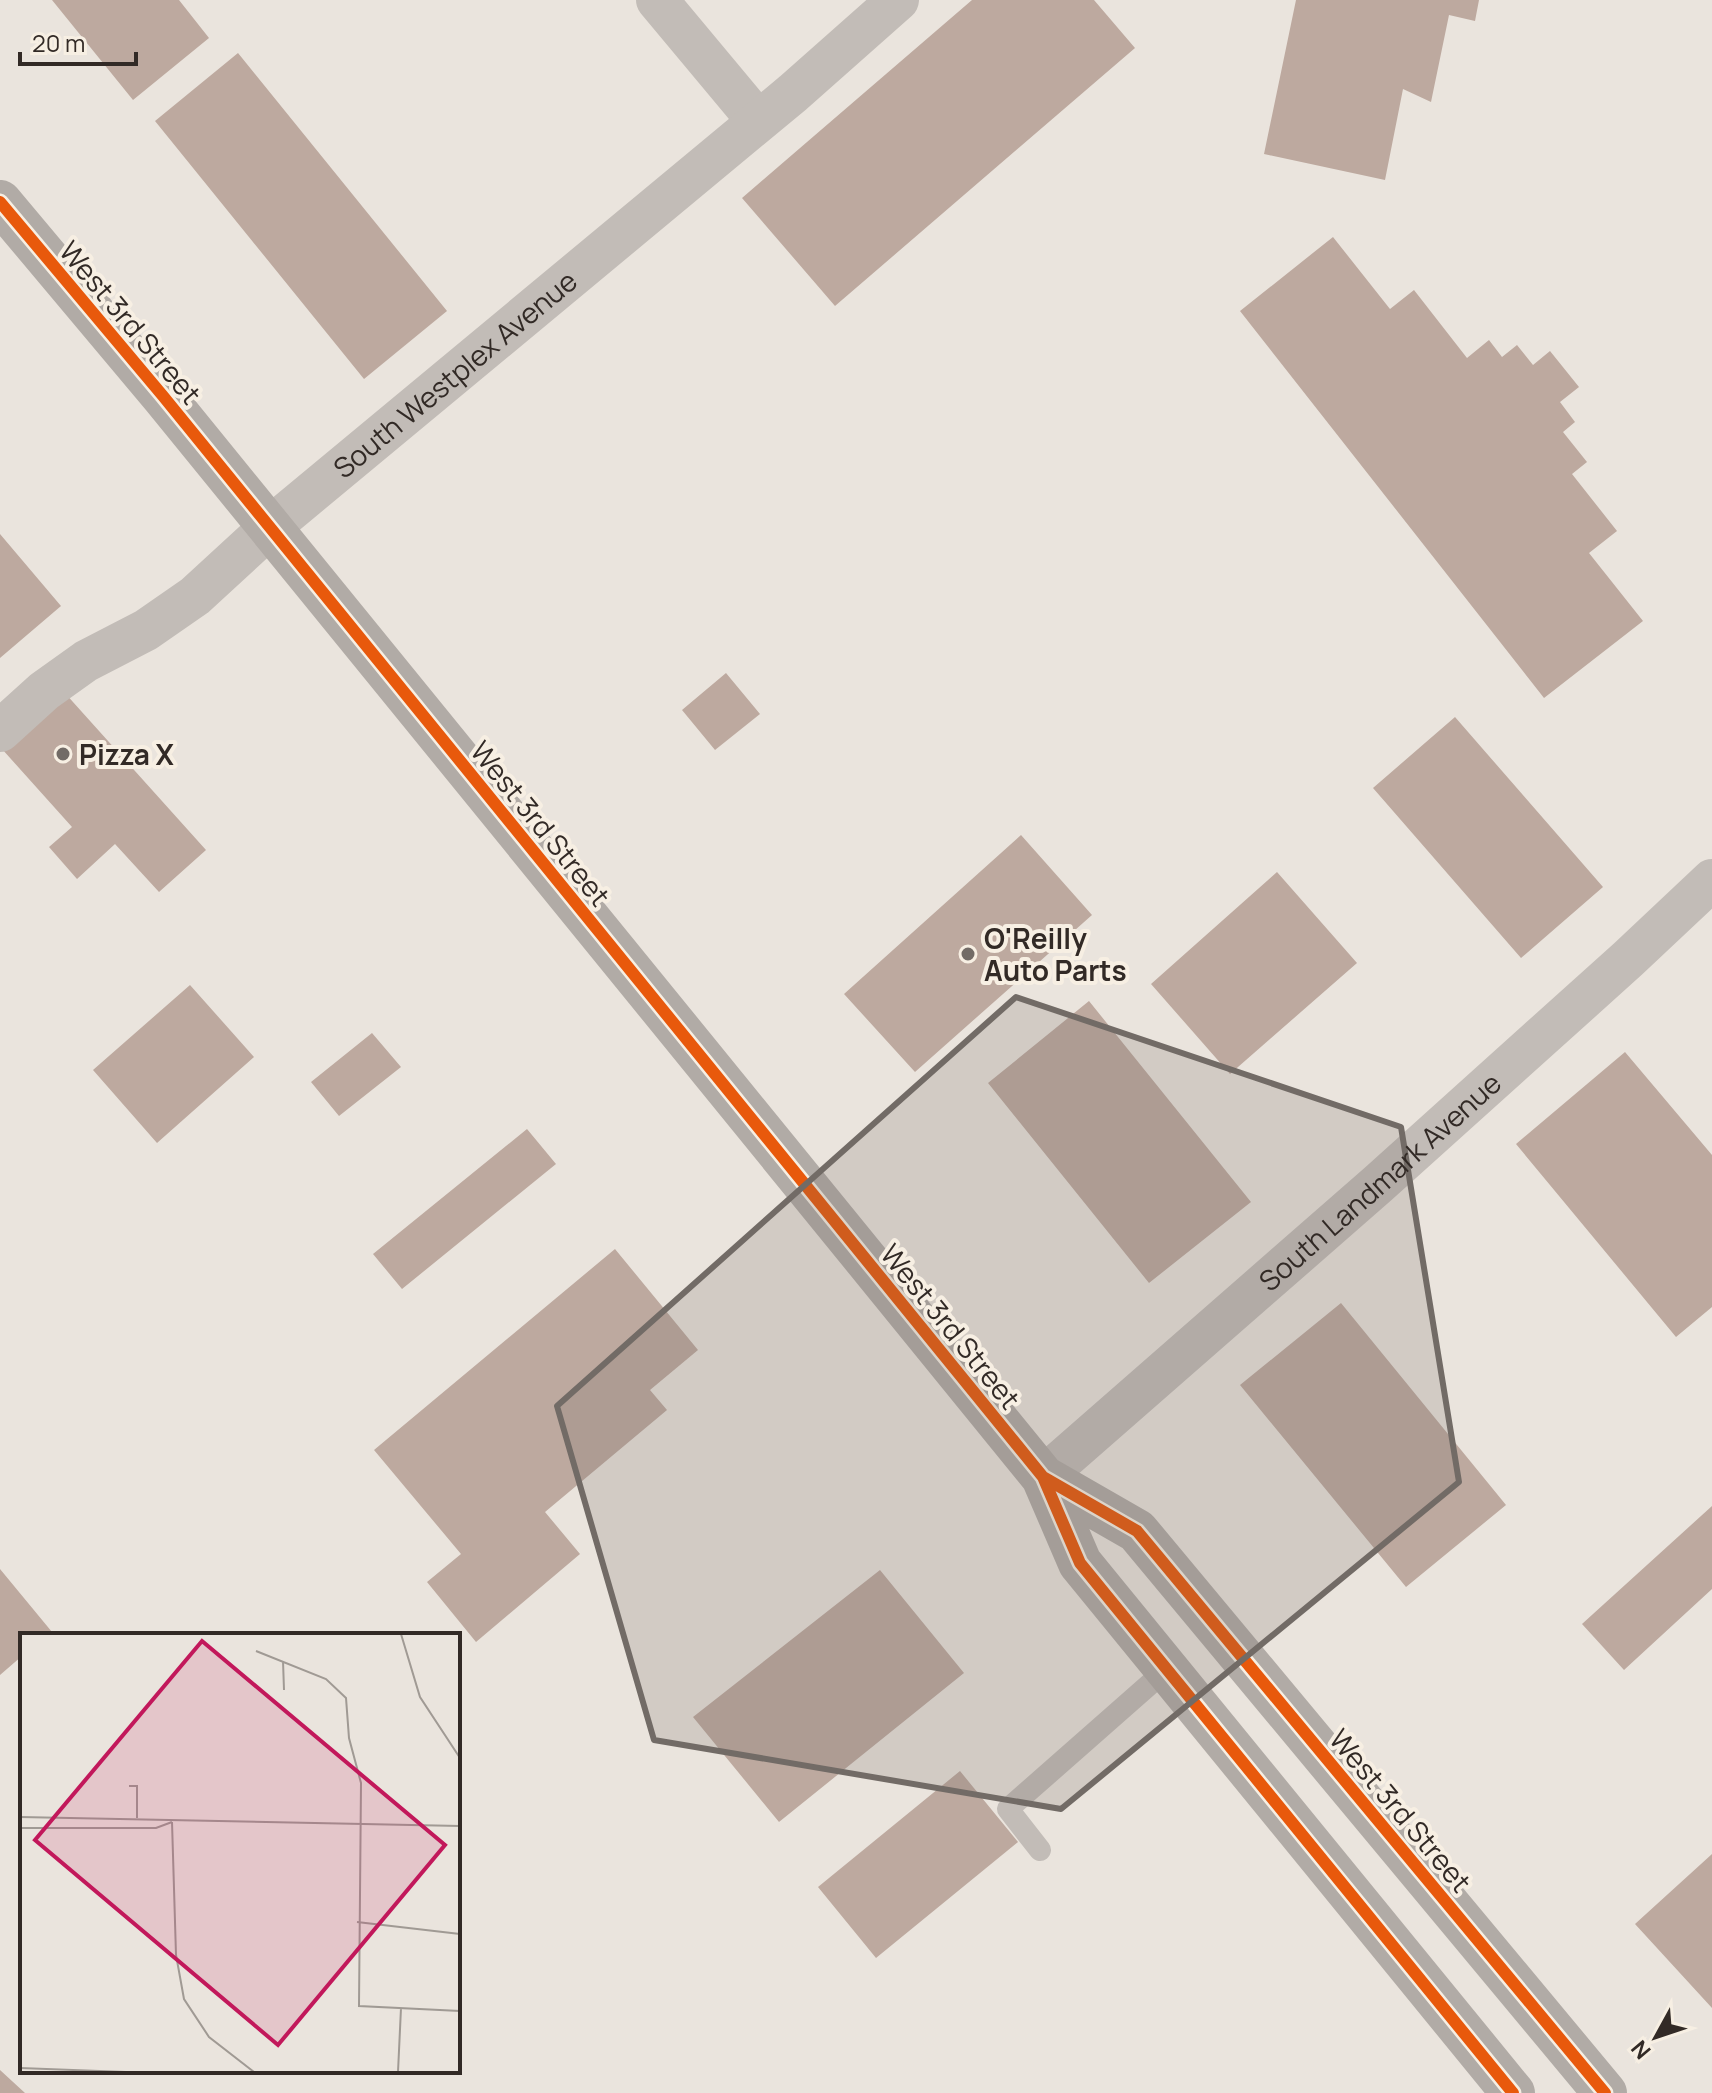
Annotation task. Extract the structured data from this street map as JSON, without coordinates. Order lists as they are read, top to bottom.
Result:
{
  "streets": {
    "main road": ["West 3rd Street"],
    "street": ["South Westplex Avenue", "South Landmark Avenue"]
  },
  "crossings": [
    ["West 3rd Street", "South Westplex Avenue"],
    ["West 3rd Street", "South Landmark Avenue"]
  ],
  "places": ["Pizza X", "O'Reilly Auto Parts"],
  "scale_bar": "20 m",
  "north": "bottom left"
}
